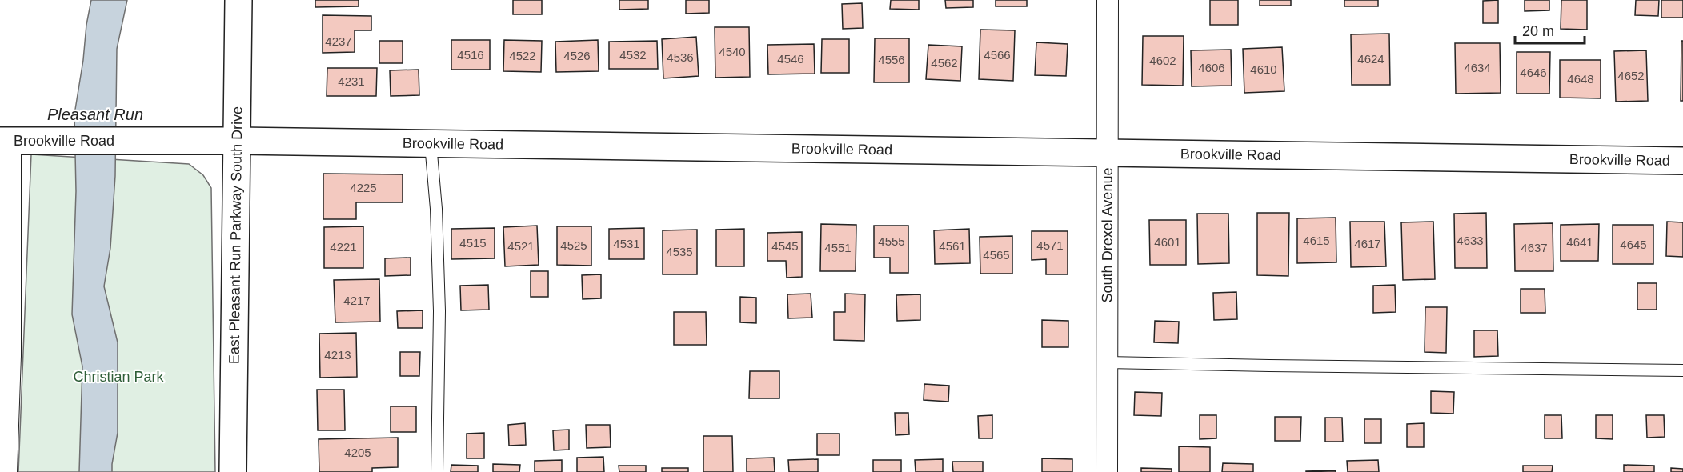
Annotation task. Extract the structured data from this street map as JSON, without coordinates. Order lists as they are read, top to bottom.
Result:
{
  "streets": {
    "street": ["Brookville Road", "East Pleasant Run Parkway South Drive", "South Drexel Avenue"]
  },
  "crossings": [
    ["Brookville Road", "East Pleasant Run Parkway South Drive"],
    ["Brookville Road", "South Drexel Avenue"]
  ],
  "water": ["Pleasant Run"],
  "parks": ["Christian Park"],
  "house_numbers": [
    "4237",
    "4540",
    "4516",
    "4532",
    "4566",
    "4522",
    "4526",
    "4536",
    "4546",
    "4624",
    "4556",
    "4602",
    "4562",
    "4606",
    "4634",
    "4610",
    "4646",
    "4652",
    "4648",
    "4231",
    "4225",
    "4615",
    "4633",
    "4555",
    "4601",
    "4641",
    "4515",
    "4531",
    "4617",
    "4645",
    "4525",
    "4571",
    "4521",
    "4545",
    "4561",
    "4221",
    "4551",
    "4637",
    "4535",
    "4565",
    "4217",
    "4213",
    "4205"
  ],
  "scale_bar": "20 m"
}
